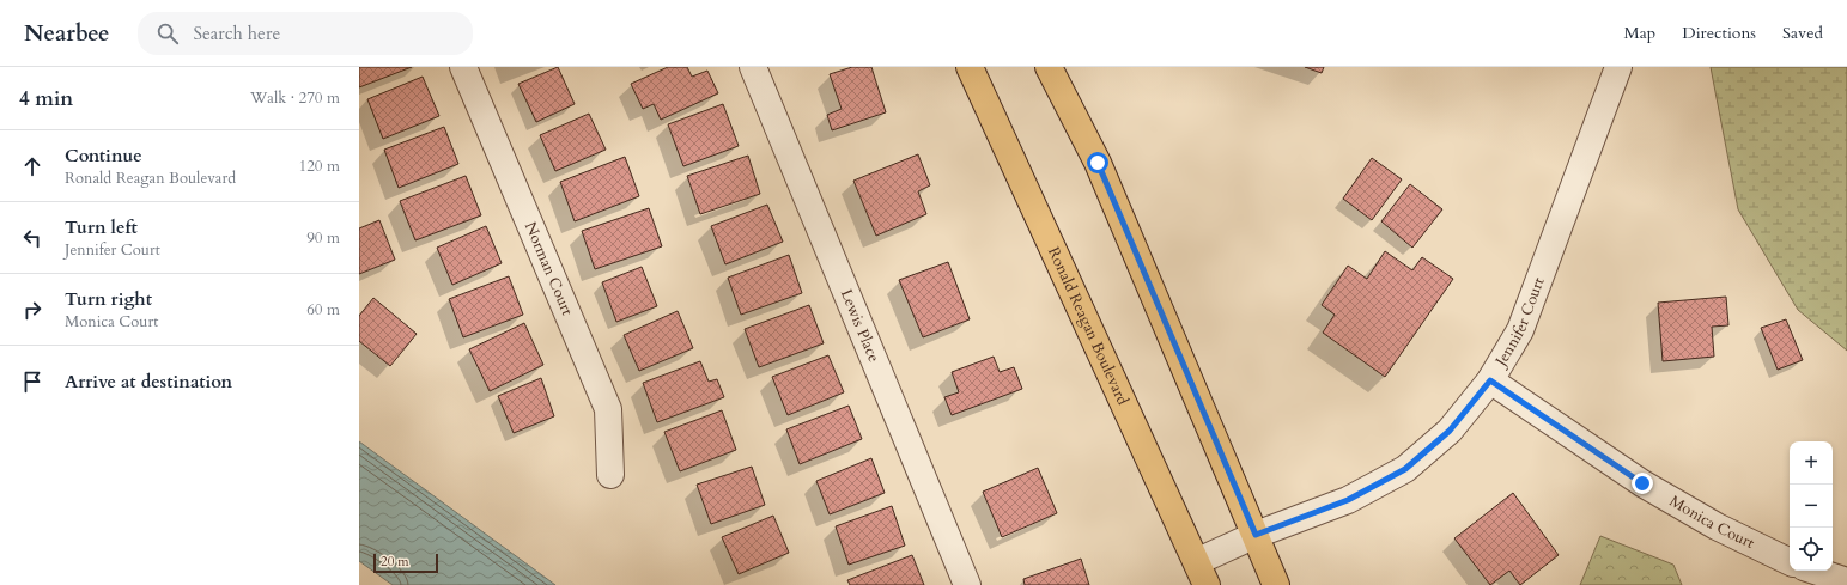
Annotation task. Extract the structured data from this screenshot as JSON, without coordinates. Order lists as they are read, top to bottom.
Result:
{
  "streets": {
    "main road": ["Ronald Reagan Boulevard"],
    "street": [
      "Norman Court",
      "Jennifer Court",
      "Lewis Place",
      "Monica Court"
    ]
  },
  "crossings": [
    ["Jennifer Court", "Ronald Reagan Boulevard"],
    ["Jennifer Court", "Monica Court"]
  ],
  "scale_bar": "20 m",
  "page": {
    "header": "Nearbee",
    "search": "Search here",
    "nav": ["Map", "Directions", "Saved"],
    "heading": ["4 min", "Walk · 270 m"],
    "list": [
      ["Continue", "Ronald Reagan Boulevard", "120 m"],
      ["Turn left", "Jennifer Court", "90 m"],
      ["Turn right", "Monica Court", "60 m"],
      "Arrive at destination"
    ],
    "map_buttons": ["+", "−"],
    "scale": "20 m"
  }
}
